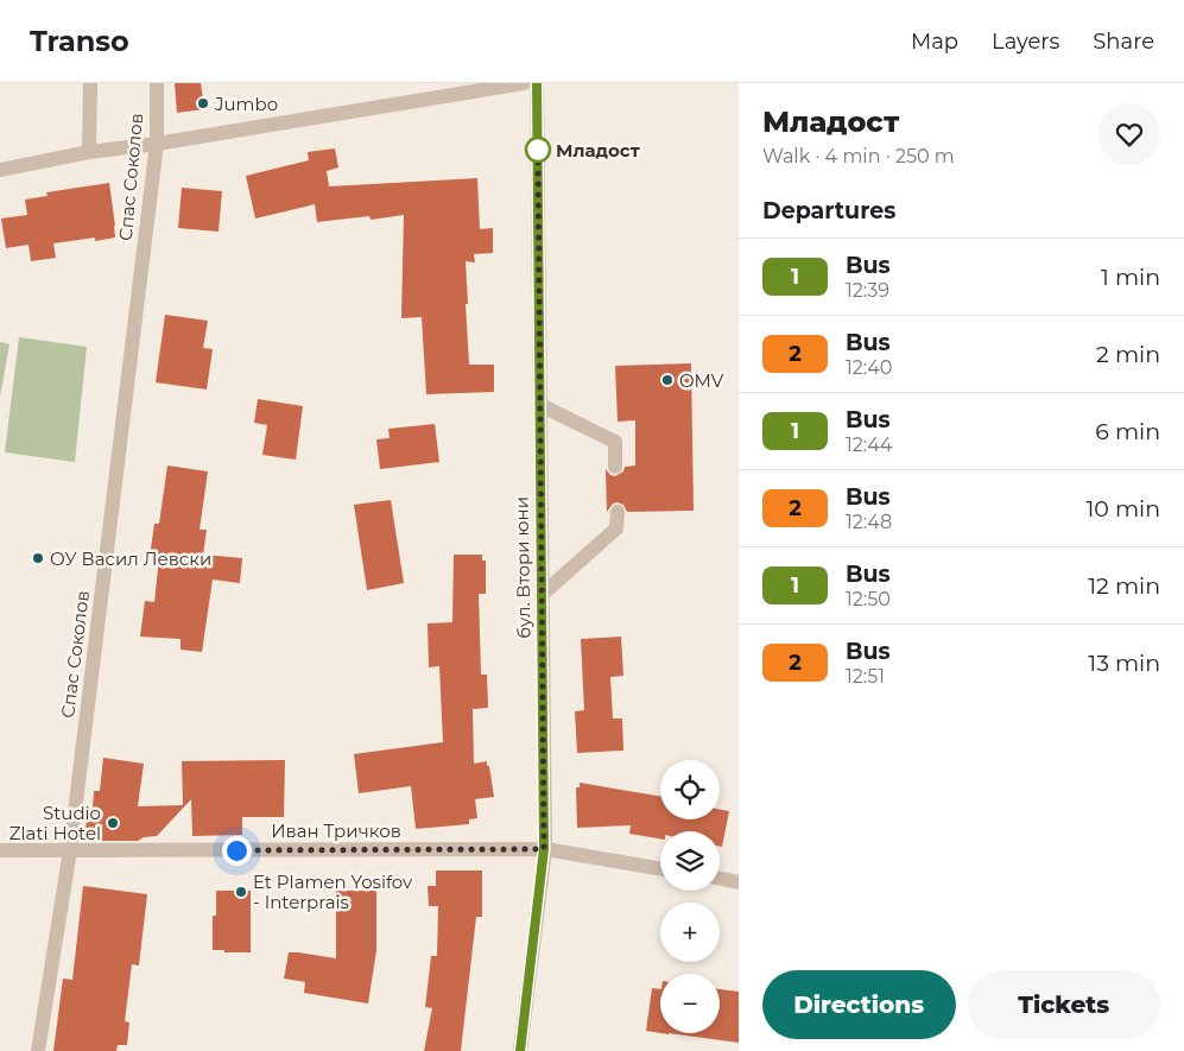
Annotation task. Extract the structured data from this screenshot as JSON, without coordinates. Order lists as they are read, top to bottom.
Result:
{
  "streets": {
    "street": ["Спас Соколов", "бул. Втори юни", "Иван Тричков"]
  },
  "crossings": [
    ["Спас Соколов", "Иван Тричков"],
    ["бул. Втори юни", "Иван Тричков"]
  ],
  "places": [
    "Jumbo",
    "Младост",
    "OMV",
    "ОУ Васил Левски",
    "Studio Zlati Hotel",
    "Et Plamen Yosifov - Interprais"
  ],
  "lines": ["bus line 1"],
  "page": {
    "header": "Transo",
    "nav": ["Map", "Layers", "Share"],
    "heading": [
      ["Младост", "Walk · 4 min · 250 m"],
      "Departures"
    ],
    "list": [
      {
        "mark": "1",
        "name": "Bus",
        "note": "12:39",
        "value": "1 min"
      },
      {
        "mark": "2",
        "name": "Bus",
        "note": "12:40",
        "value": "2 min"
      },
      {
        "mark": "1",
        "name": "Bus",
        "note": "12:44",
        "value": "6 min"
      },
      {
        "mark": "2",
        "name": "Bus",
        "note": "12:48",
        "value": "10 min"
      },
      {
        "mark": "1",
        "name": "Bus",
        "note": "12:50",
        "value": "12 min"
      },
      {
        "mark": "2",
        "name": "Bus",
        "note": "12:51",
        "value": "13 min"
      }
    ],
    "map_buttons": ["+", "−"],
    "buttons": ["Directions", "Tickets"]
  }
}
